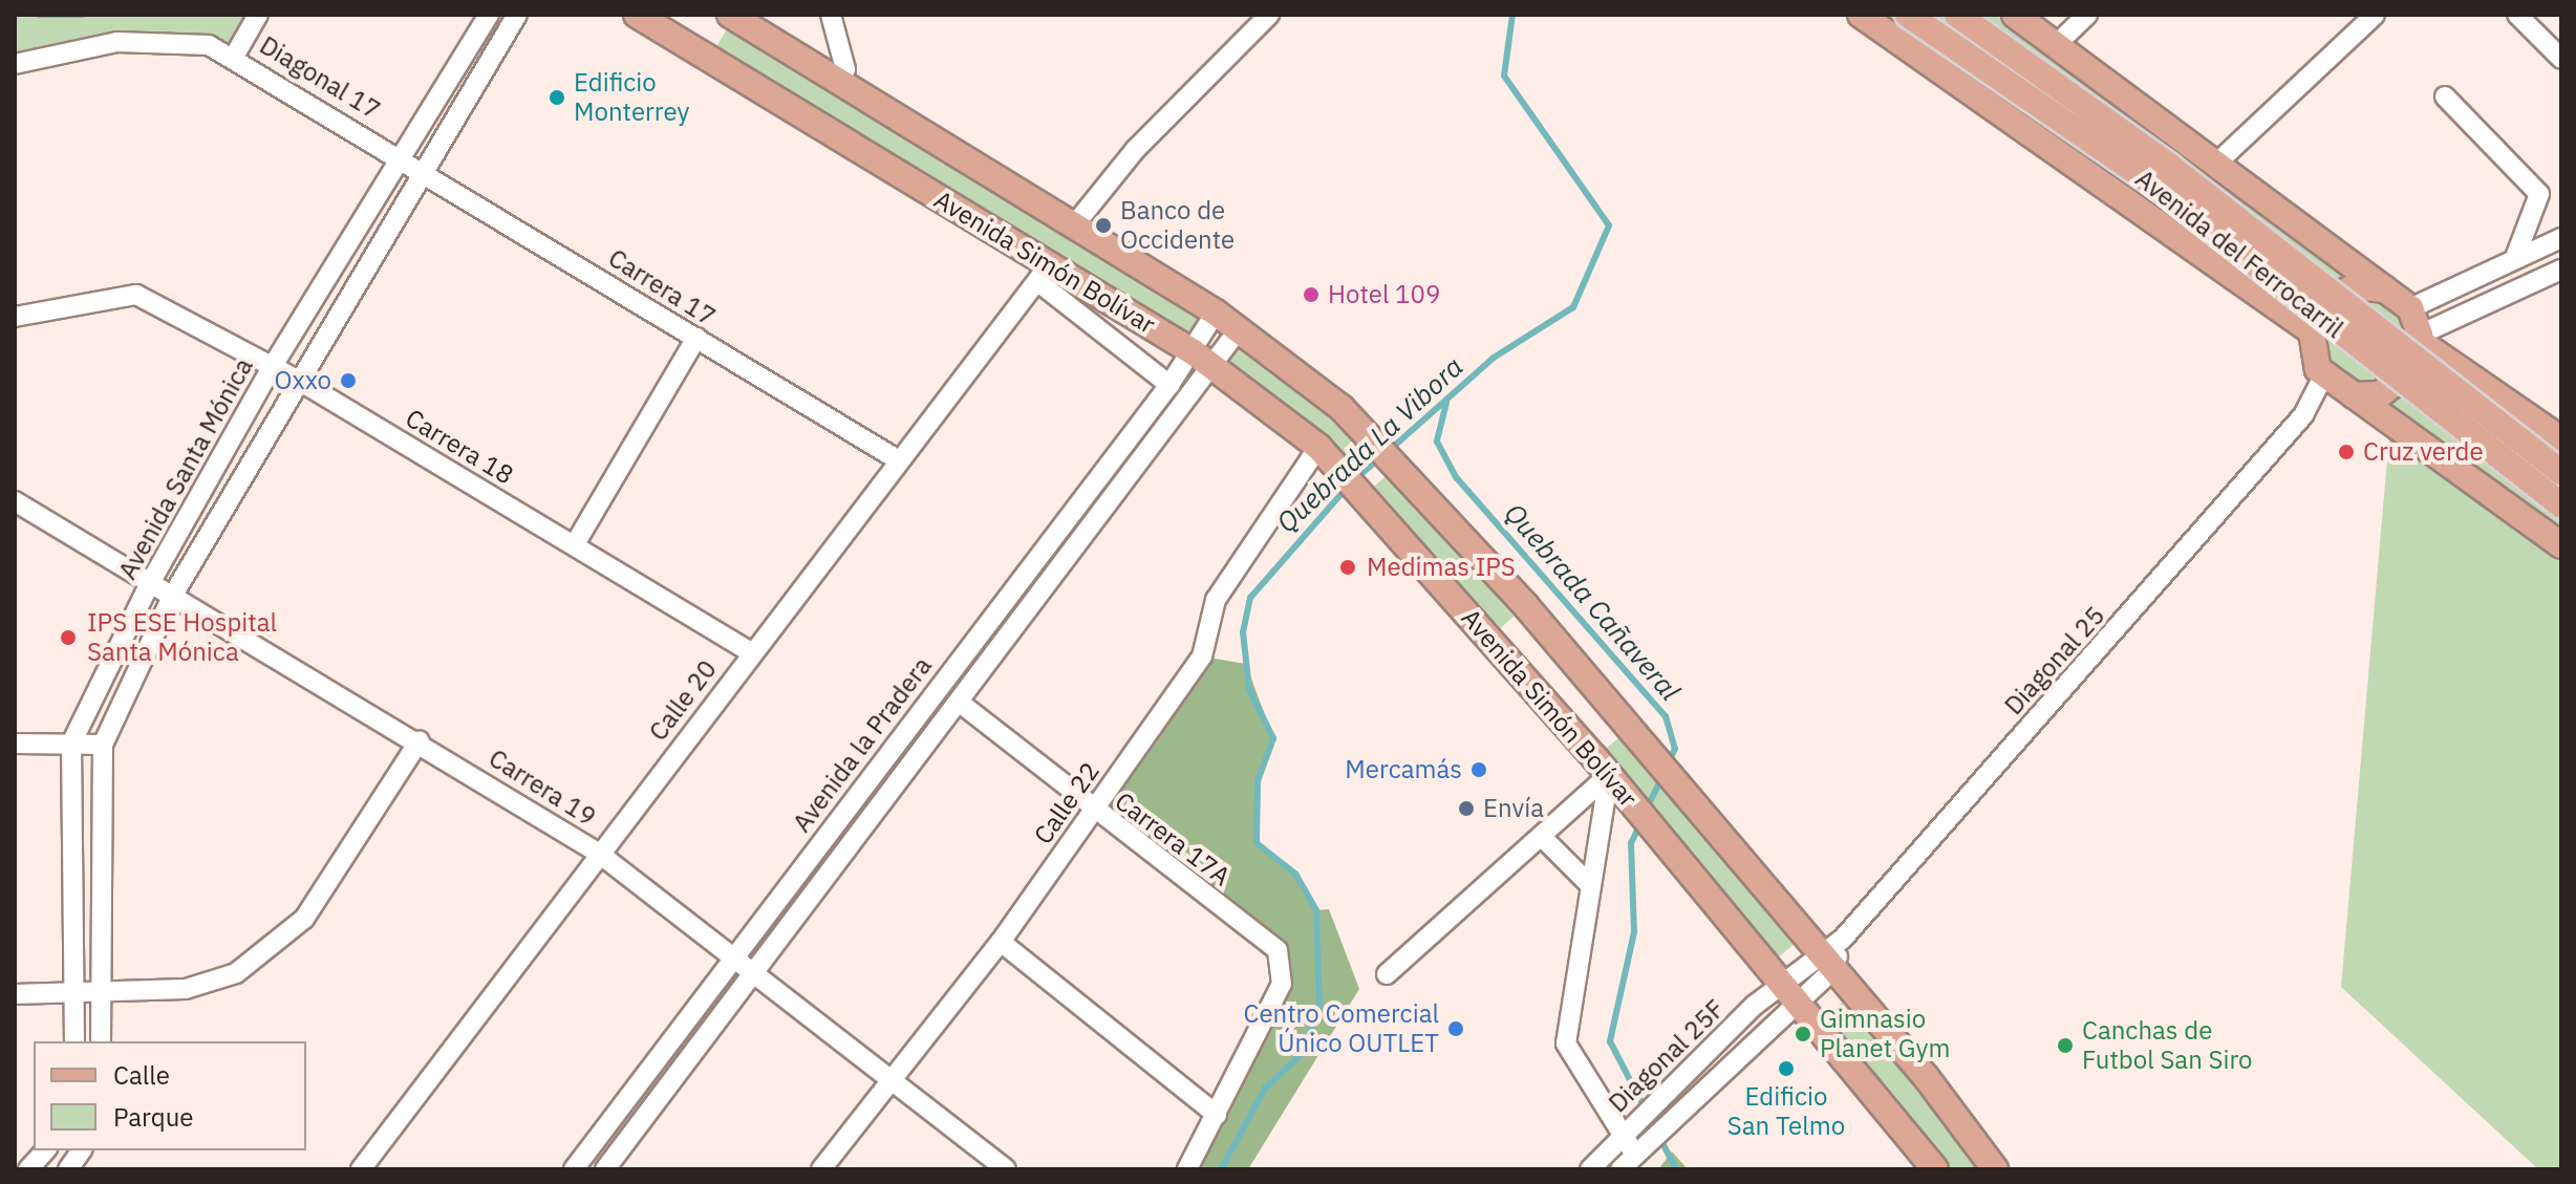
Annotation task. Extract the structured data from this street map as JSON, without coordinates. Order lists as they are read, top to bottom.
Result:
{
  "streets": {
    "main road": ["Avenida del Ferrocarril", "Avenida Simón Bolívar"],
    "street": [
      "Diagonal 17",
      "Carrera 17",
      "Carrera 18",
      "Avenida Santa Mónica",
      "Diagonal 25",
      "Calle 20",
      "Avenida la Pradera",
      "Carrera 19",
      "Calle 22",
      "Carrera 17A",
      "Diagonal 25F"
    ]
  },
  "crossings": [
    ["Diagonal 17", "Carrera 17"],
    ["Diagonal 17", "Avenida Santa Mónica"],
    ["Avenida Simón Bolívar", "Diagonal 25"],
    ["Avenida Simón Bolívar", "Calle 20"],
    ["Avenida Simón Bolívar", "Avenida la Pradera"],
    ["Avenida Simón Bolívar", "Calle 22"],
    ["Avenida Simón Bolívar", "Diagonal 25F"],
    ["Carrera 17", "Avenida Santa Mónica"],
    ["Carrera 17", "Calle 20"],
    ["Carrera 18", "Avenida Santa Mónica"],
    ["Carrera 18", "Calle 20"],
    ["Avenida Santa Mónica", "Carrera 19"],
    ["Diagonal 25", "Diagonal 25F"],
    ["Calle 20", "Carrera 19"],
    ["Avenida la Pradera", "Carrera 19"],
    ["Avenida la Pradera", "Carrera 17A"],
    ["Carrera 19", "Calle 22"],
    ["Calle 22", "Carrera 17A"]
  ],
  "water": ["Quebrada La Vibora", "Quebrada Cañaveral"],
  "places": [
    "Edificio Monterrey",
    "Banco de Occidente",
    "Hotel 109",
    "Oxxo",
    "Cruz verde",
    "Medimas IPS",
    "IPS ESE Hospital Santa Mónica",
    "Mercamás",
    "Envía",
    "Centro Comercial Único OUTLET",
    "Gimnasio Planet Gym",
    "Canchas de Futbol San Siro",
    "Edificio San Telmo"
  ],
  "legend": ["Calle", "Parque"]
}
